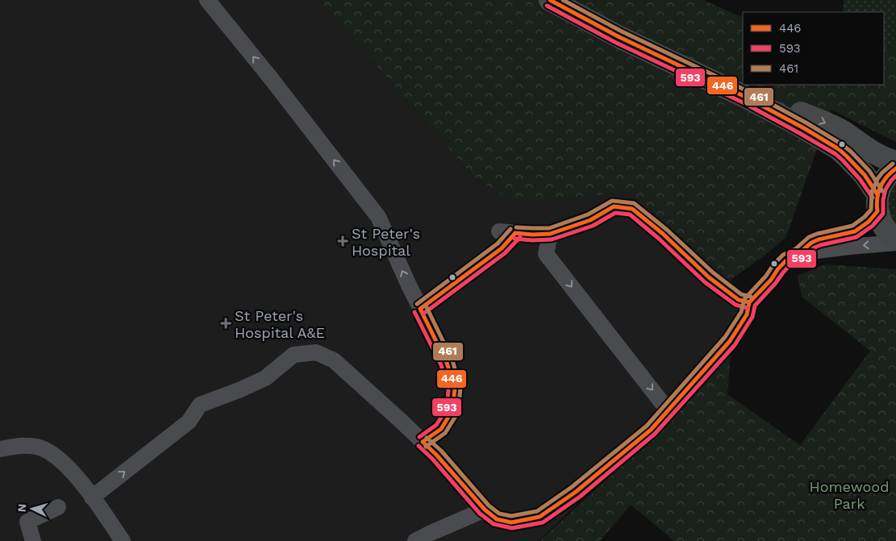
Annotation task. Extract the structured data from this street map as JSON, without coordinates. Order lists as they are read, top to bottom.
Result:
{
  "parks": ["Homewood Park"],
  "places": {
    "health": ["St Peter's Hospital", "St Peter's Hospital A&E"]
  },
  "lines": ["transit line 446", "transit line 461", "transit line 593"],
  "legend": ["446", "593", "461"],
  "north": "left"
}
